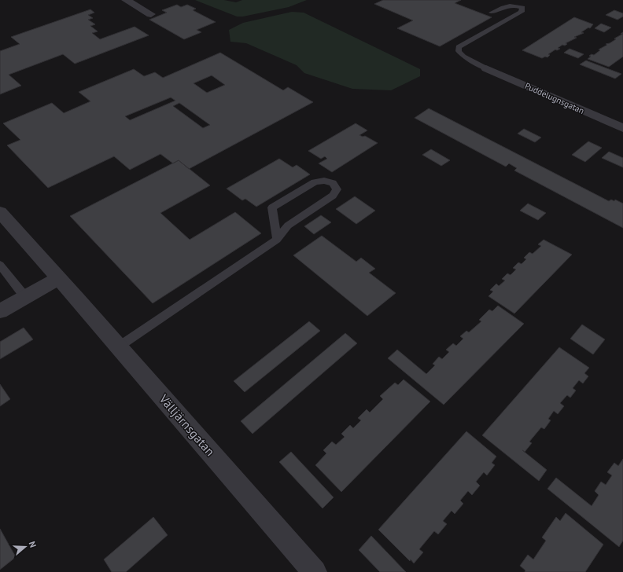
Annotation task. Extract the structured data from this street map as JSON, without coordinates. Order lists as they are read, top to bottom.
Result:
{
  "streets": {
    "street": ["Puddelugnsgatan", "Välljärnsgatan"]
  },
  "north": "right"
}
